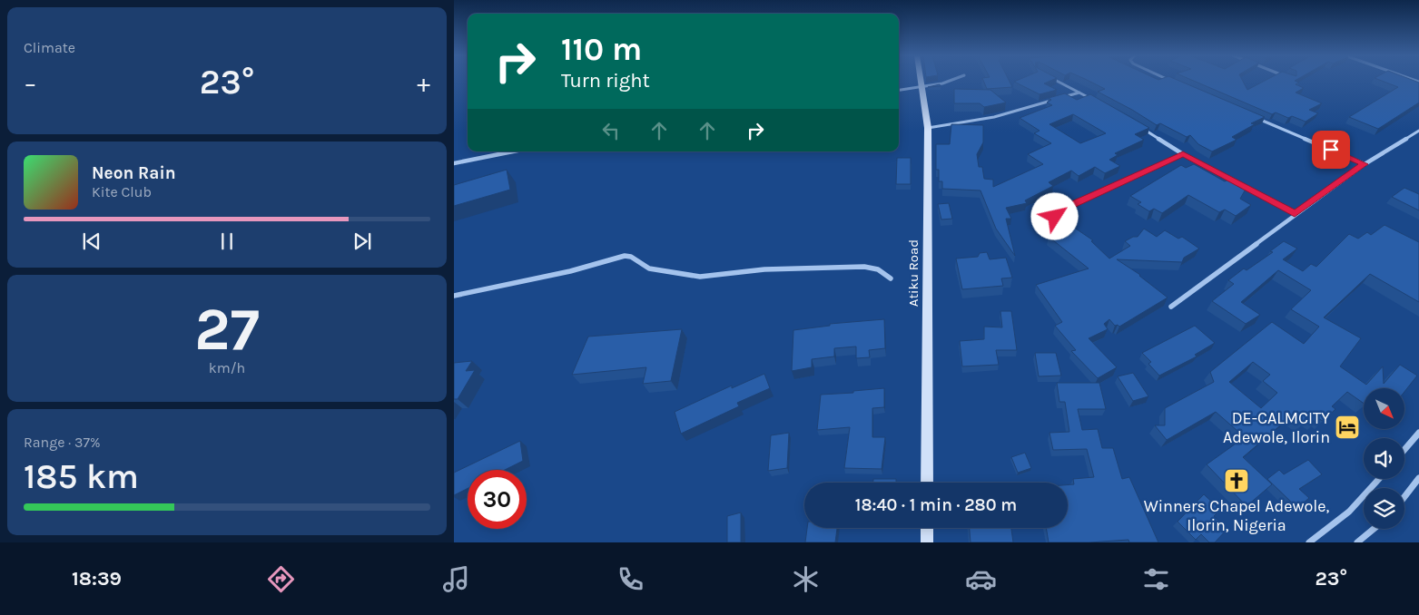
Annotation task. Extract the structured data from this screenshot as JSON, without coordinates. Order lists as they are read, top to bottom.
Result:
{
  "streets": {
    "street": ["Atiku Road"]
  },
  "places": {
    "hotel": ["DE-CALMCITY Adewole, Ilorin"],
    "church": ["Winners Chapel Adewole, Ilorin, Nigeria"]
  },
  "north": "bottom right",
  "page": {
    "tile": [
      "Climate",
      ["27", "km/h"],
      ["Range · 37%", "185 km"]
    ],
    "turn": ["110 m", "Turn right"],
    "heat": ["−", "23°", "+"],
    "song": ["Neon Rain", "Kite Club"],
    "limit": "30",
    "trip": "18:40 · 1 min · 280 m",
    "tabs": ["18:39", "23°"]
  }
}
